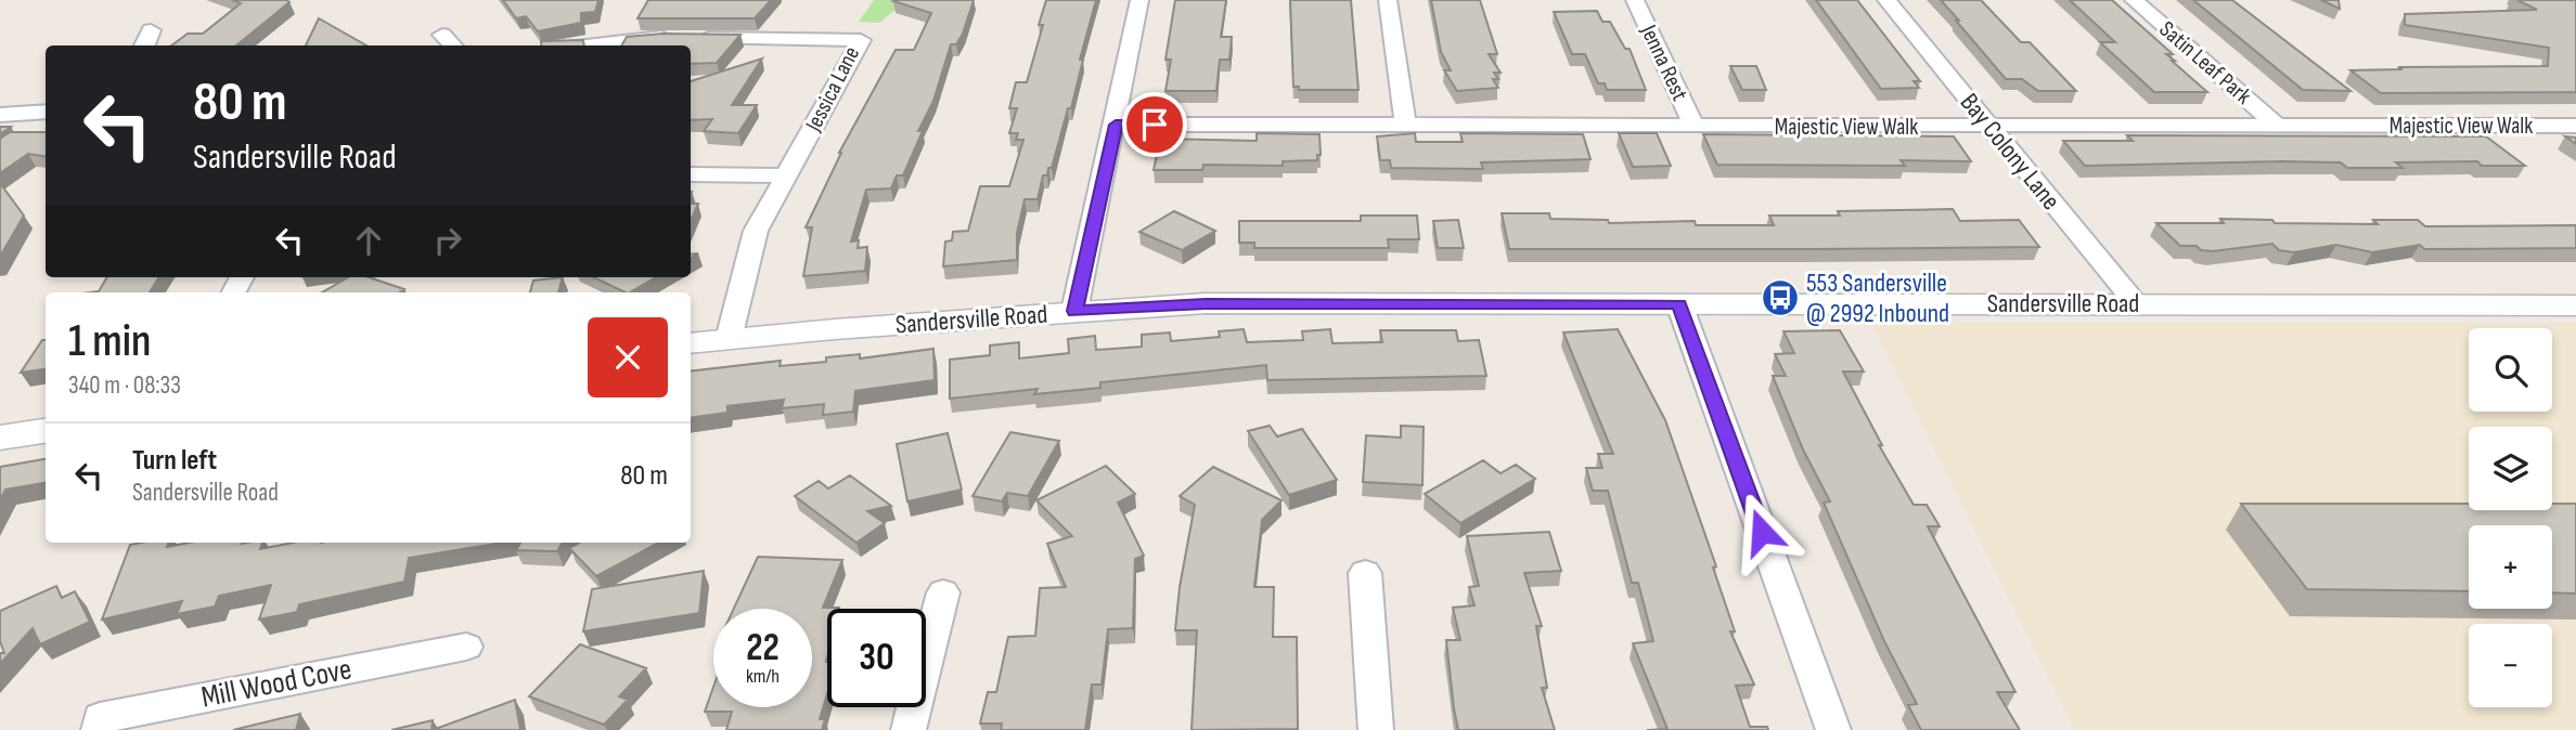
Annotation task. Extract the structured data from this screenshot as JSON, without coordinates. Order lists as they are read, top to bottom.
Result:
{
  "streets": {
    "street": [
      "Jenna Rest",
      "Satin Leaf Park",
      "Jessica Lane",
      "Majestic View Walk",
      "Bay Colony Lane",
      "Sandersville Road",
      "Mill Wood Cove"
    ]
  },
  "crossings": [
    ["Jenna Rest", "Majestic View Walk"],
    ["Satin Leaf Park", "Majestic View Walk"],
    ["Jessica Lane", "Sandersville Road"],
    ["Majestic View Walk", "Bay Colony Lane"],
    ["Bay Colony Lane", "Sandersville Road"]
  ],
  "places": {
    "bus stop": ["553 Sandersville @ 2992 Inbound"]
  },
  "page": {
    "turn": ["80 m", "Sandersville Road"],
    "heading": ["1 min", "340 m · 08:33"],
    "map_buttons": ["+", "−"],
    "list": [
      {
        "name": "Turn left",
        "note": "Sandersville Road",
        "value": "80 m"
      }
    ],
    "speed": "22 km/h",
    "limit": "30"
  }
}
